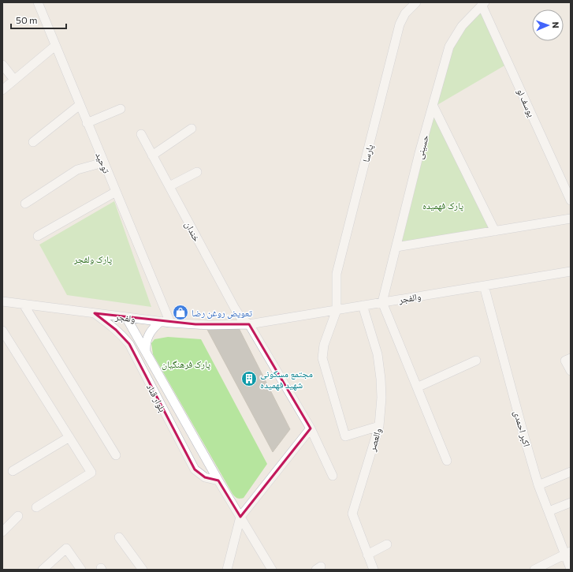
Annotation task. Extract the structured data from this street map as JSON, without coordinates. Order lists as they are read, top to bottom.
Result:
{
  "streets": {
    "street": [
      "یوسف لو",
      "حسینی",
      "پارسا",
      "توحید",
      "خندان",
      "والفجر",
      "ولفجر",
      "بلوار قناد",
      "اکبر احمدی",
      "والعصر"
    ]
  },
  "crossings": [
    ["یوسف لو", "حسینی"],
    ["حسینی", "والفجر"],
    ["پارسا", "والفجر"],
    ["پارسا", "والعصر"],
    ["توحید", "ولفجر"],
    ["خندان", "والفجر"],
    ["خندان", "ولفجر"],
    ["والفجر", "ولفجر"],
    ["والفجر", "اکبر احمدی"],
    ["والفجر", "والعصر"],
    ["ولفجر", "بلوار قناد"]
  ],
  "parks": ["پارک فهمیده", "پارک ولفجر", "پارک فرهنگیان"],
  "places": {
    "shop": ["تعویض روغن رضا"],
    "building": ["مجتمع مسکونی شهید فهمیده"]
  },
  "scale_bar": "50 m",
  "north": "right"
}
